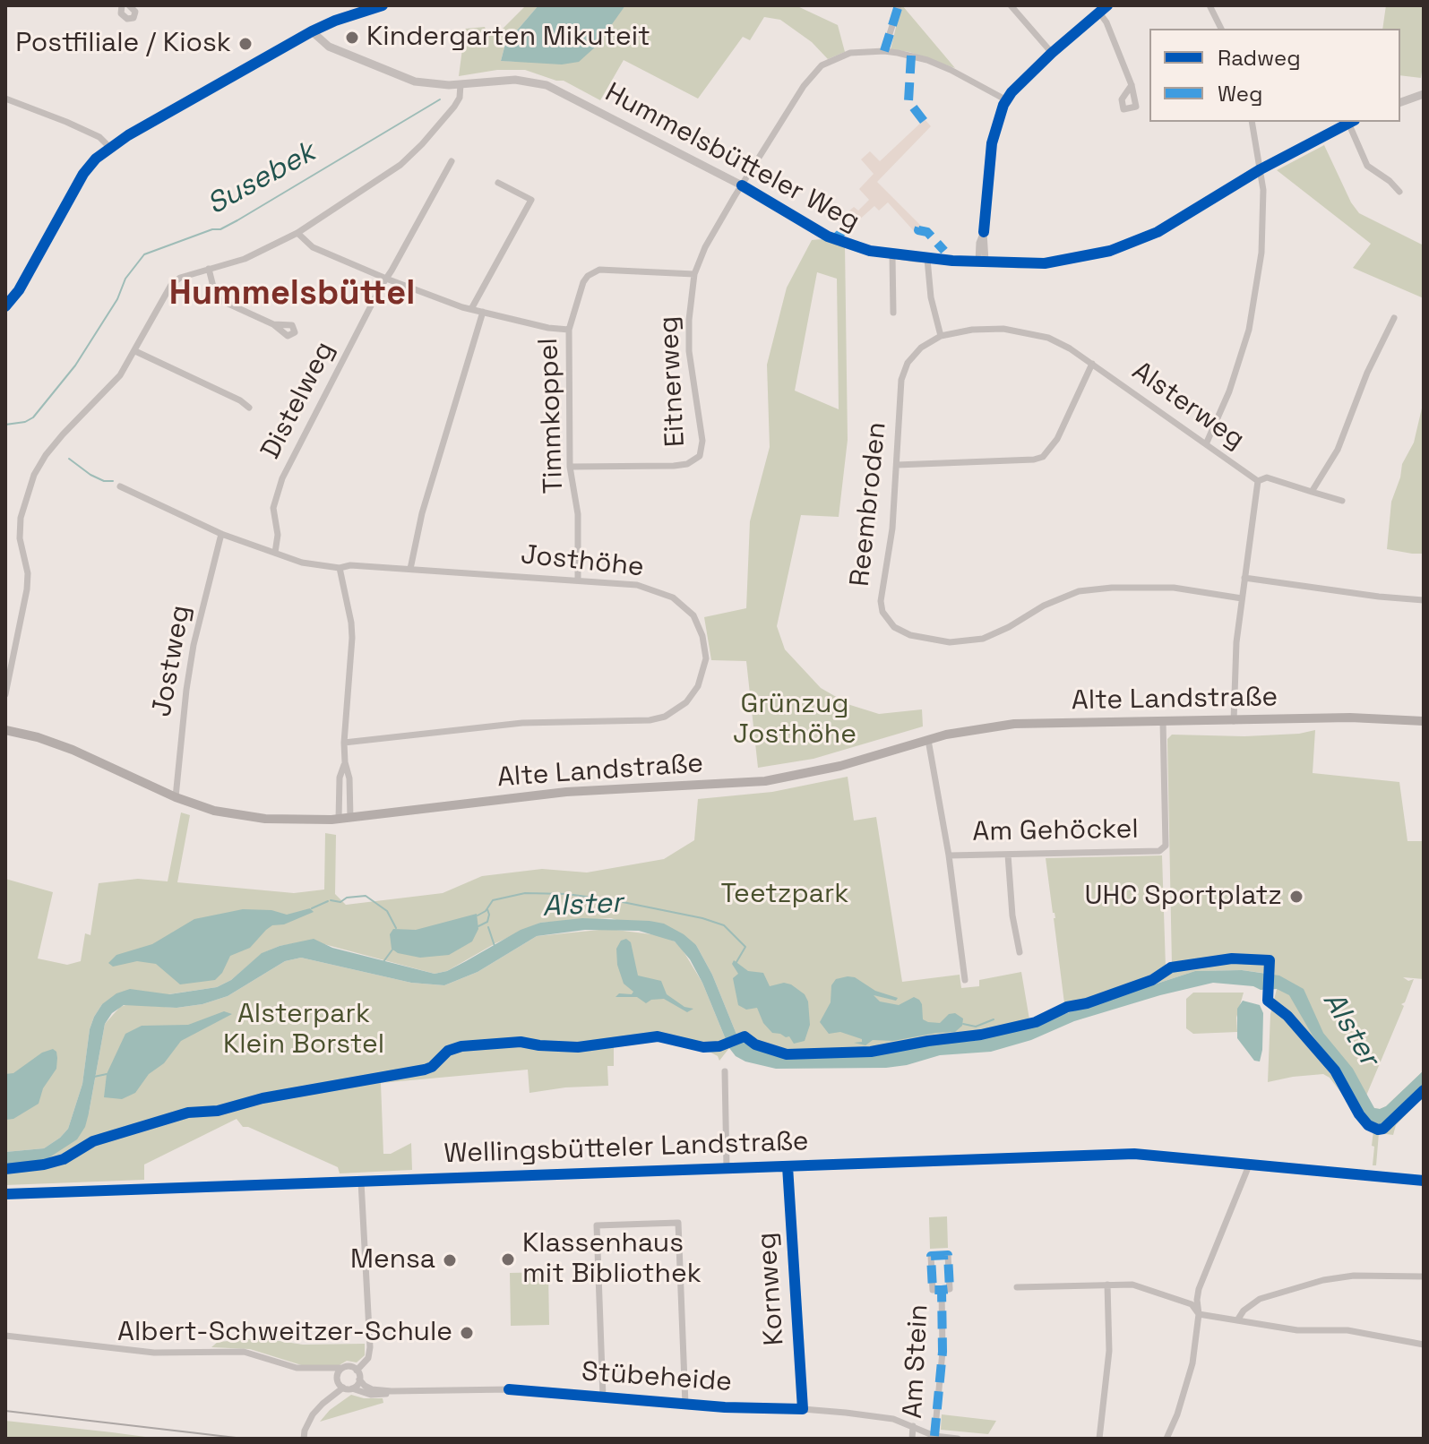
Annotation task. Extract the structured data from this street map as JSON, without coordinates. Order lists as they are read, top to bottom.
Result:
{
  "streets": {
    "main road": ["Alte Landstraße", "Wellingsbütteler Landstraße"],
    "street": [
      "Hummelsbütteler Weg",
      "Eitnerweg",
      "Distelweg",
      "Alsterweg",
      "Timmkoppel",
      "Reembroden",
      "Josthöhe",
      "Jostweg",
      "Am Gehöckel",
      "Kornweg",
      "Am Stein",
      "Stübeheide"
    ]
  },
  "crossings": [
    ["Hummelsbütteler Weg", "Eitnerweg"],
    ["Eitnerweg", "Timmkoppel"],
    ["Distelweg", "Josthöhe"],
    ["Alsterweg", "Reembroden"],
    ["Alsterweg", "Alte Landstraße"],
    ["Timmkoppel", "Josthöhe"],
    ["Josthöhe", "Jostweg"],
    ["Jostweg", "Alte Landstraße"],
    ["Alte Landstraße", "Am Gehöckel"],
    ["Wellingsbütteler Landstraße", "Kornweg"],
    ["Kornweg", "Stübeheide"],
    ["Am Stein", "Stübeheide"]
  ],
  "districts": ["Hummelsbüttel"],
  "water": ["Susebek", "Alster"],
  "parks": ["Grünzug Josthöhe", "Teetzpark", "Alsterpark Klein Borstel"],
  "places": [
    "Kindergarten Mikuteit",
    "Postfiliale / Kiosk",
    "UHC Sportplatz",
    "Klassenhaus mit Bibliothek",
    "Mensa",
    "Albert-Schweitzer-Schule"
  ],
  "legend": ["Radweg", "Weg"]
}
